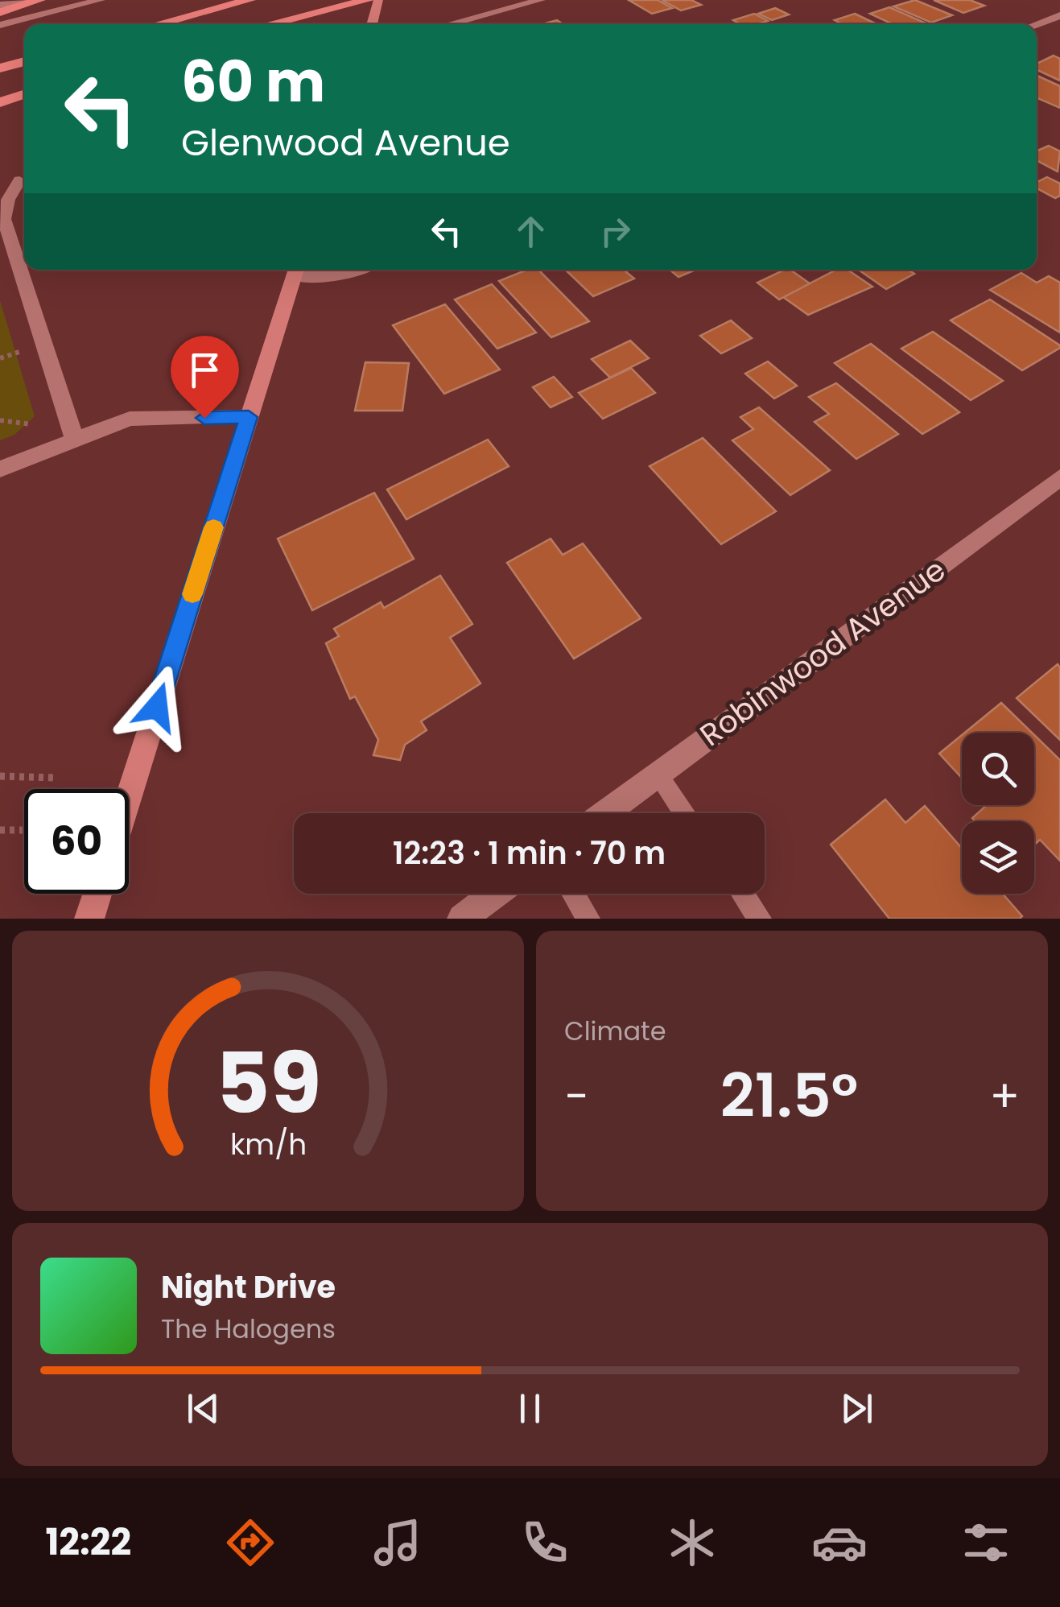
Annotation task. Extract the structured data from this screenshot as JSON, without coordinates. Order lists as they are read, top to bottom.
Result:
{
  "streets": {
    "street": ["Robinwood Avenue"]
  },
  "page": {
    "turn": ["60 m", "Glenwood Avenue"],
    "limit": "60",
    "trip": "12:23 · 1 min · 70 m",
    "tile": "Climate",
    "heat": ["−", "21.5°", "+"],
    "song": ["Night Drive", "The Halogens"],
    "tabs": "12:22",
    "gauge": ["59", "km/h"]
  }
}
